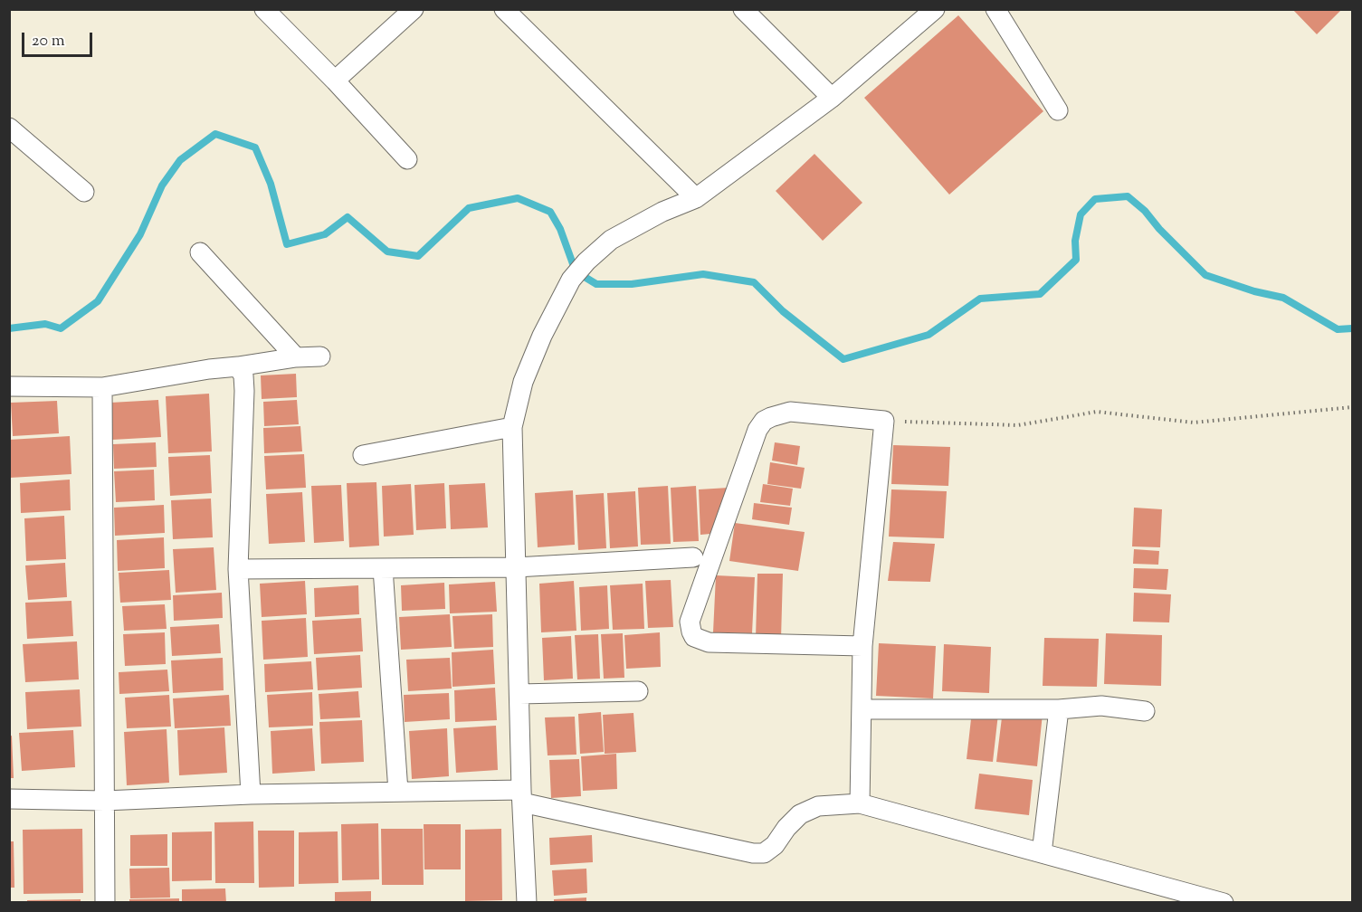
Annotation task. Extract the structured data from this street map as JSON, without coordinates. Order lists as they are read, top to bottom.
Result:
{
  "scale_bar": "20 m"
}
